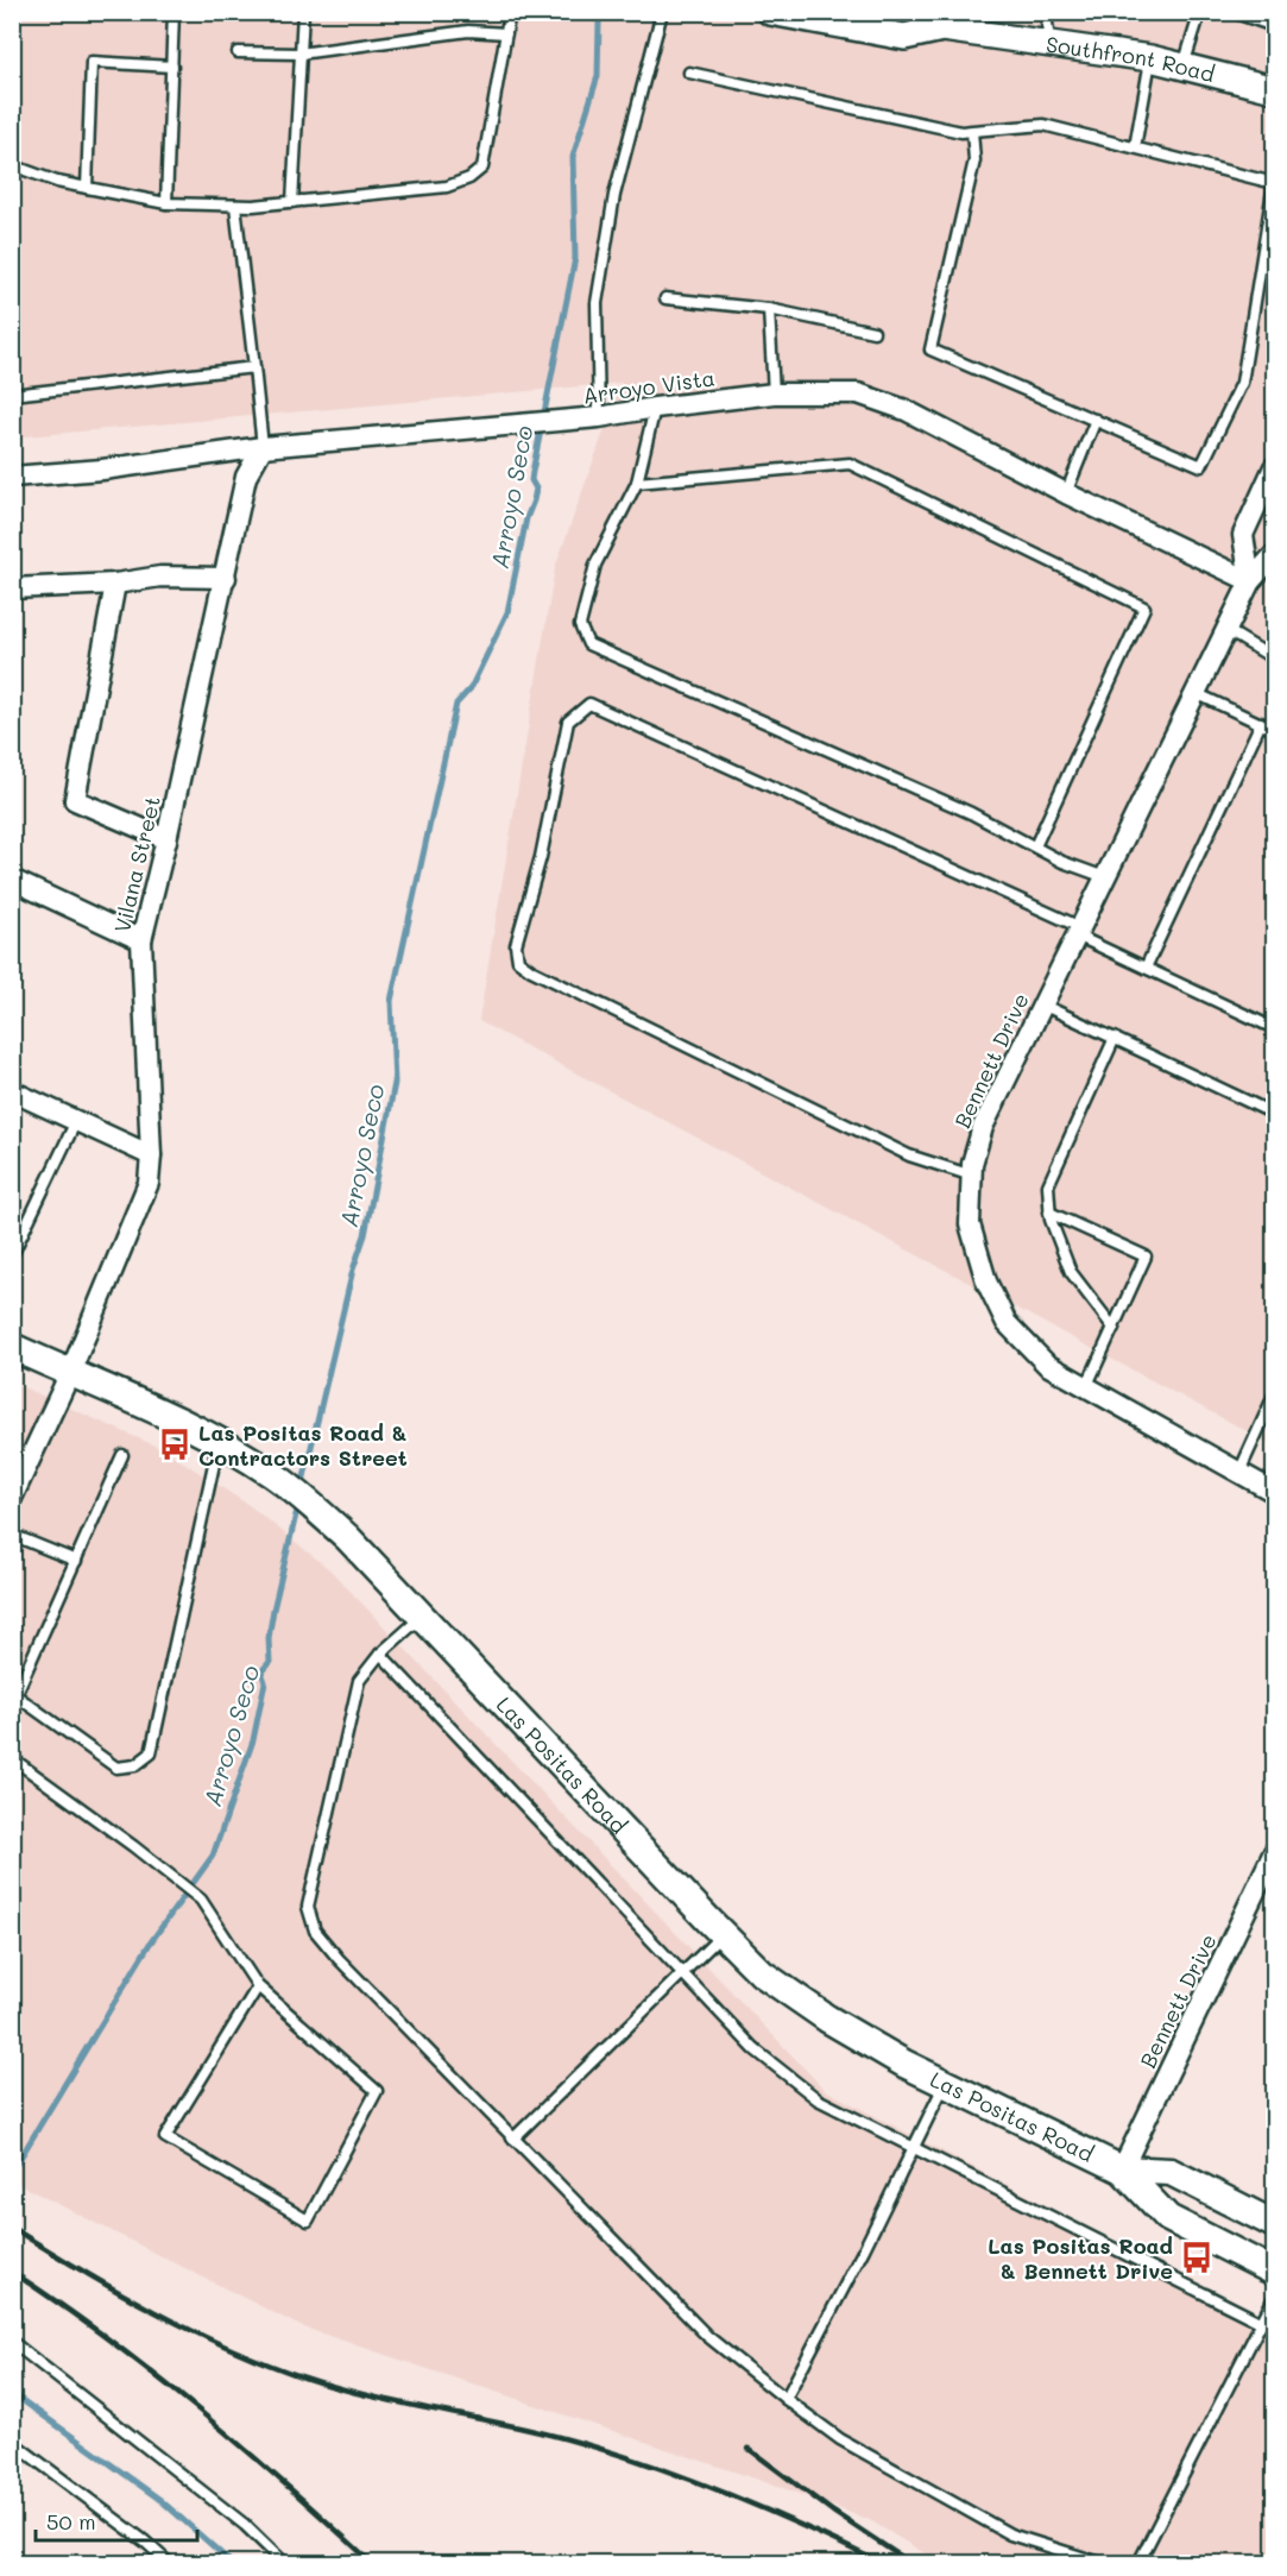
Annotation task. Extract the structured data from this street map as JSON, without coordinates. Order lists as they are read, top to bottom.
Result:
{
  "streets": {
    "main road": ["Las Positas Road"],
    "street": [
      "Southfront Road",
      "Arroyo Vista",
      "Vilana Street",
      "Bennett Drive"
    ]
  },
  "crossings": [
    ["Arroyo Vista", "Vilana Street"],
    ["Arroyo Vista", "Bennett Drive"],
    ["Vilana Street", "Las Positas Road"],
    ["Bennett Drive", "Las Positas Road"]
  ],
  "water": ["Arroyo Seco"],
  "places": {
    "bus stop": ["Las Positas Road & Contractors Street", "Las Positas Road & Bennett Drive"]
  },
  "scale_bar": "50 m"
}
